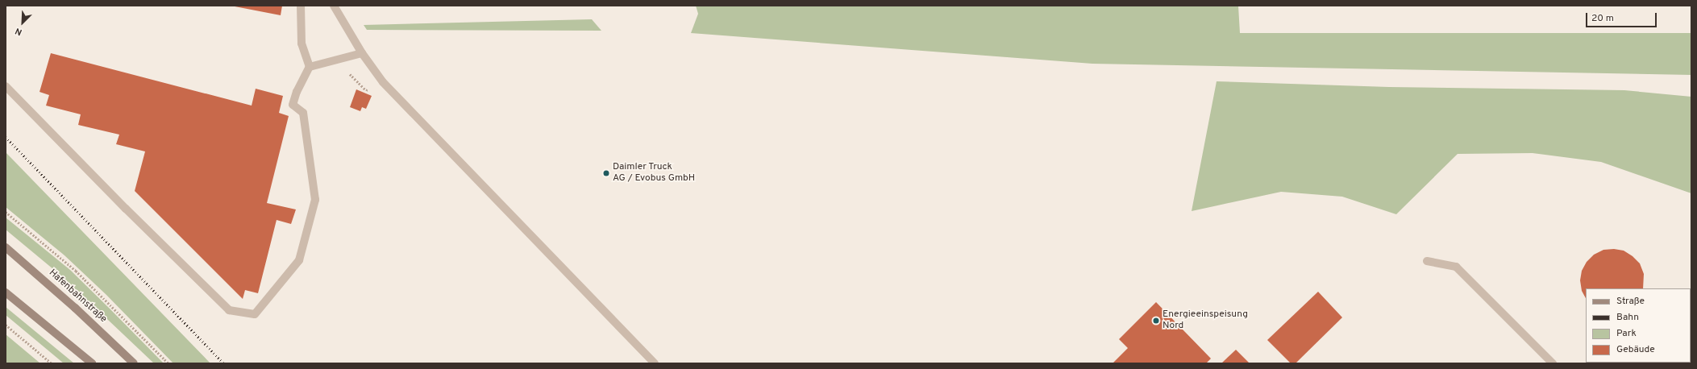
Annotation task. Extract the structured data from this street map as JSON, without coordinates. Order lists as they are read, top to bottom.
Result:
{
  "streets": {
    "main road": ["Hafenbahnstraße"]
  },
  "places": ["Daimler Truck AG / Evobus GmbH", "Energieeinspeisung Nord"],
  "legend": [
    "Straße",
    "Bahn",
    "Park",
    "Gebäude"
  ],
  "scale_bar": "20 m",
  "north": "bottom left"
}
